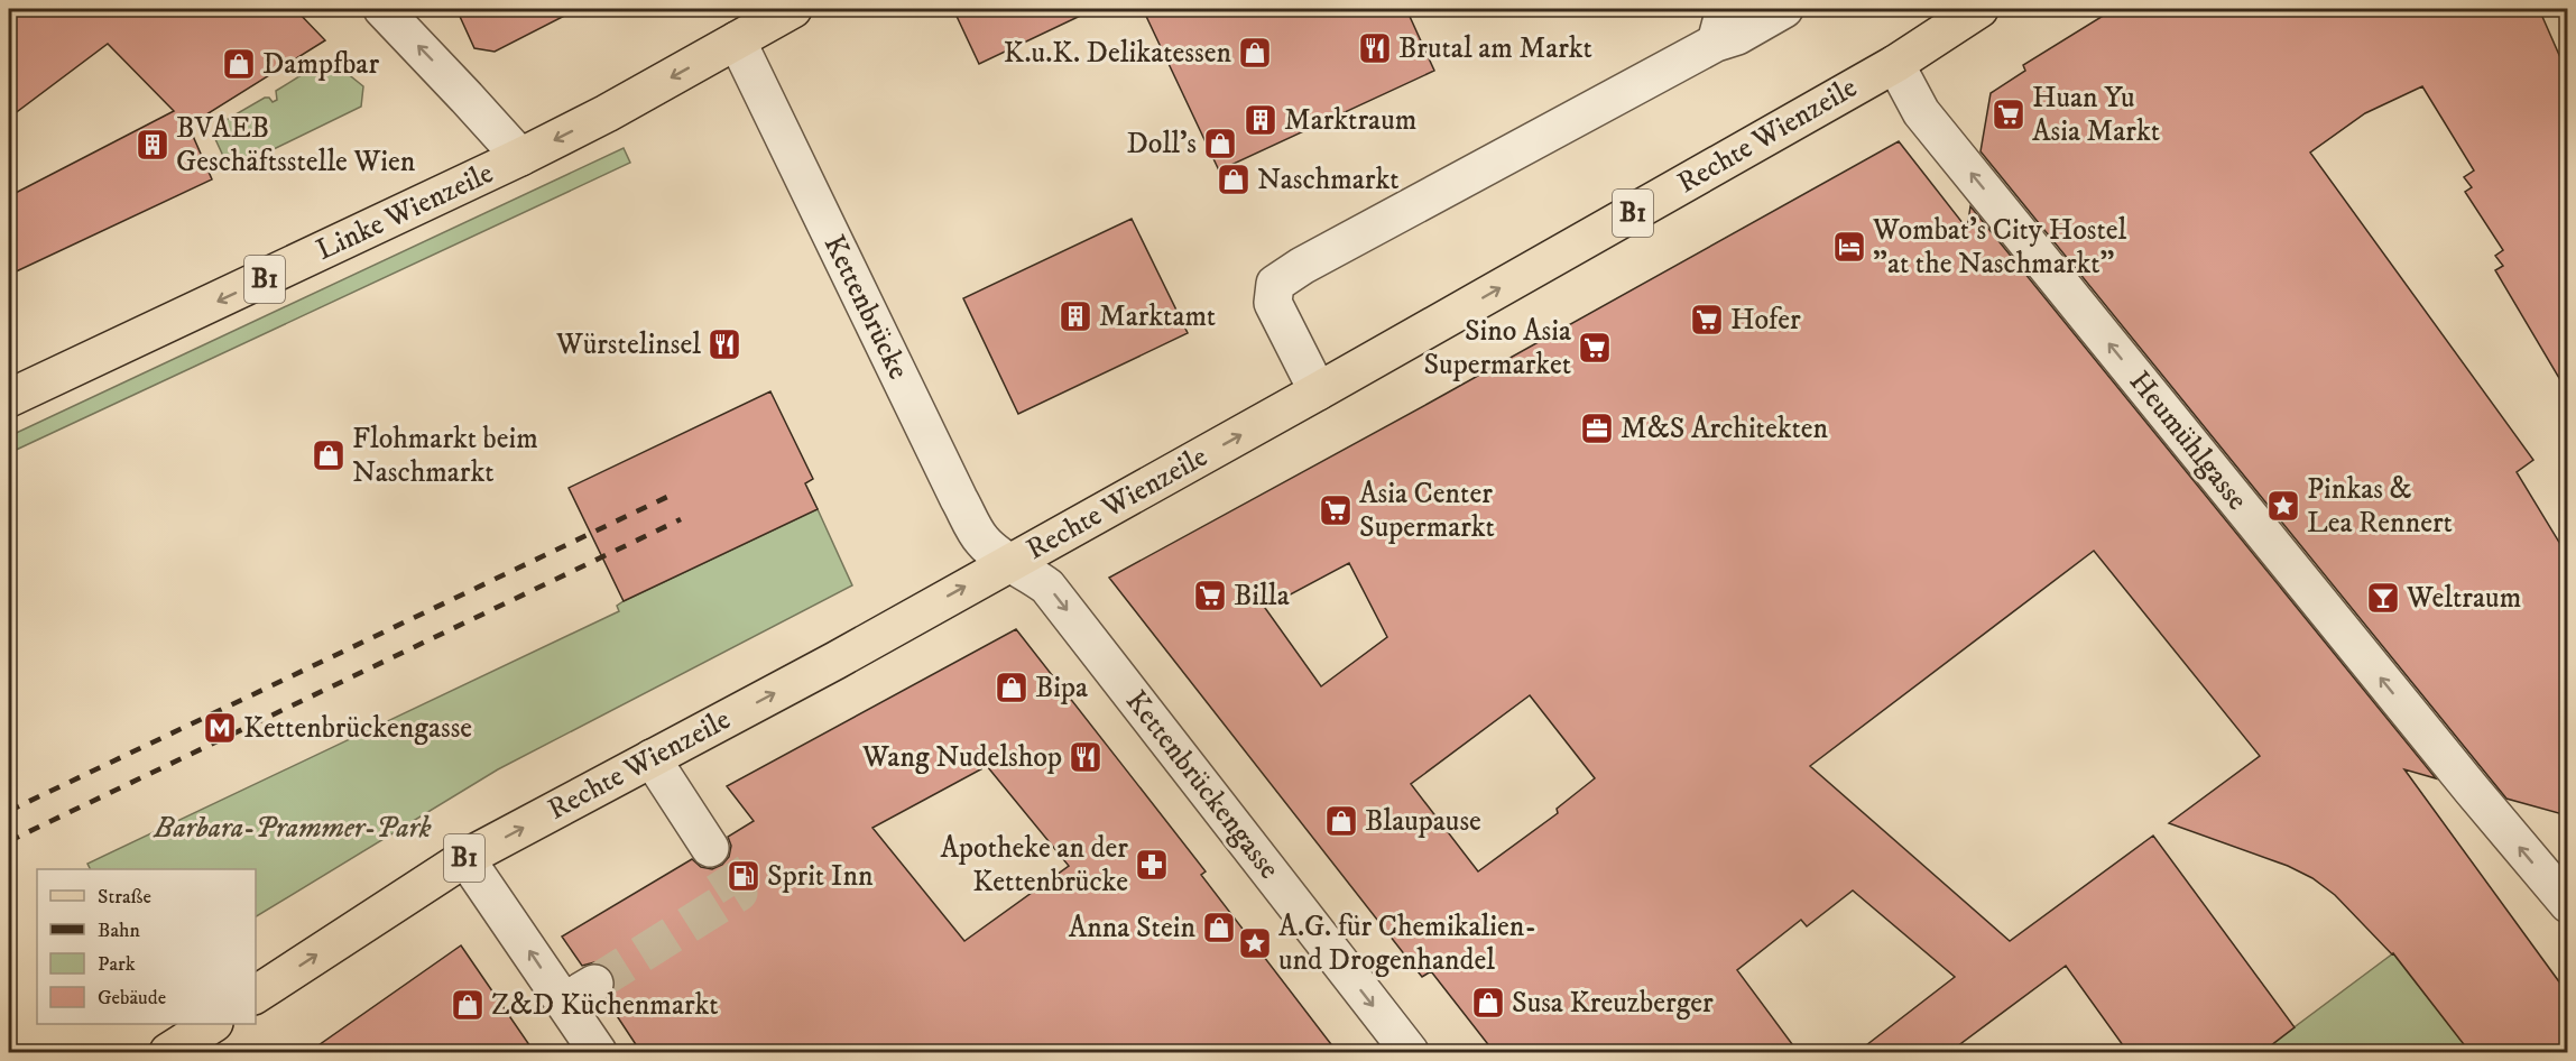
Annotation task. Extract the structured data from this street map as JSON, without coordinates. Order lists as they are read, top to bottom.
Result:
{
  "streets": {
    "main road": ["Rechte Wienzeile", "Linke Wienzeile", "B1"],
    "street": ["Kettenbrücke", "Heumühlgasse", "Kettenbrückengasse"]
  },
  "crossings": [
    ["Rechte Wienzeile", "Kettenbrücke"],
    ["Rechte Wienzeile", "Heumühlgasse"],
    ["Rechte Wienzeile", "Kettenbrückengasse"],
    ["Linke Wienzeile", "Kettenbrücke"],
    ["Kettenbrücke", "Kettenbrückengasse"]
  ],
  "one_way": [
    "Rechte Wienzeile",
    "Linke Wienzeile",
    "Heumühlgasse",
    "Kettenbrückengasse"
  ],
  "parks": ["Barbara-Prammer-Park"],
  "places": {
    "restaurant": ["Brutal am Markt", "Würstelinsel", "Wang Nudelshop"],
    "shop": [
      "K.u.K. Delikatessen",
      "Dampfbar",
      "Doll's",
      "Naschmarkt",
      "Flohmarkt beim Naschmarkt",
      "Bipa",
      "Blaupause",
      "Anna Stein",
      "Susa Kreuzberger",
      "Z&D Küchenmarkt"
    ],
    "supermarket": [
      "Huan Yu Asia Markt",
      "Hofer",
      "Sino Asia Supermarket",
      "Asia Center Supermarkt",
      "Billa"
    ],
    "building": ["Marktraum", "BVAEB Geschäftsstelle Wien", "Marktamt"],
    "hotel": ["Wombat's City Hostel \"at the Naschmarkt\""],
    "office": ["M&S Architekten"],
    "place": ["Pinkas & Lea Rennert", "A.G. für Chemikalien- und Drogenhandel"],
    "bar": ["Weltraum"],
    "metro station": ["Kettenbrückengasse"],
    "pharmacy": ["Apotheke an der Kettenbrücke"],
    "fuel station": ["Sprit Inn"]
  },
  "legend": [
    "Straße",
    "Bahn",
    "Park",
    "Gebäude"
  ]
}
